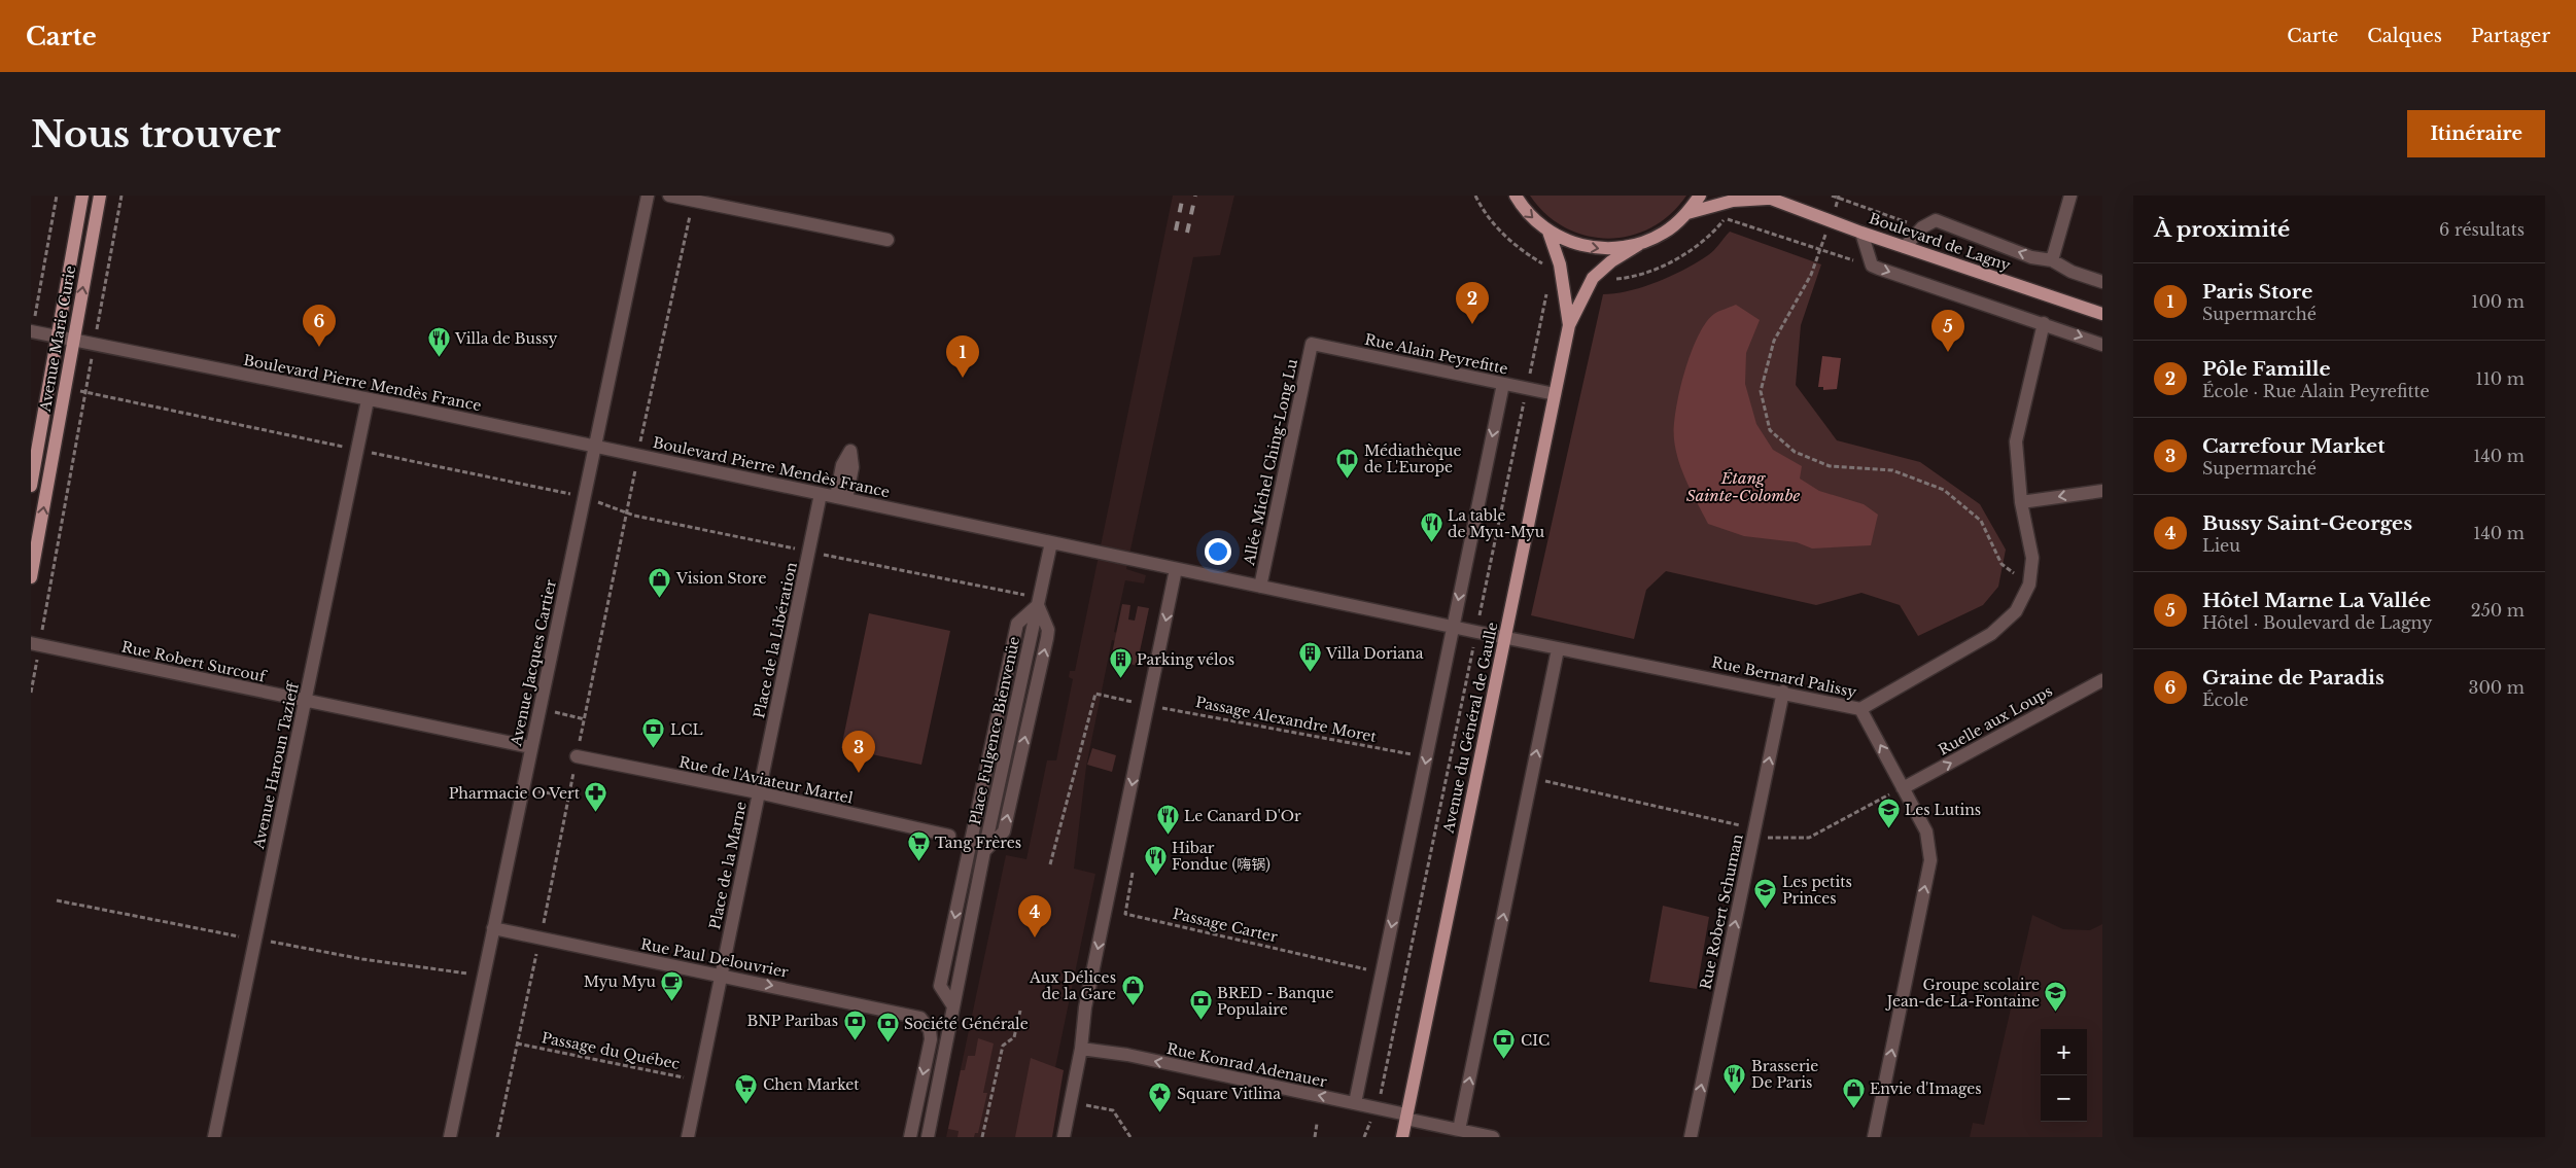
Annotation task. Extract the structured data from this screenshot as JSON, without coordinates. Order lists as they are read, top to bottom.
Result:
{
  "streets": {
    "main road": ["Boulevard de Lagny", "Avenue Marie Curie", "Avenue du Général de Gaulle"],
    "street": [
      "Rue Alain Peyrefitte",
      "Boulevard Pierre Mendès France",
      "Allée Michel Ching-Long Lu",
      "Place de la Libération",
      "Rue Robert Surcouf",
      "Avenue Jacques Cartier",
      "Rue Bernard Palissy",
      "Ruelle aux Loups",
      "Avenue Haroun Tazieff",
      "Rue de l'Aviateur Martel",
      "Place de la Marne",
      "Rue Robert Schuman",
      "Rue Paul Delouvrier",
      "Rue Konrad Adenauer"
    ],
    "path": ["Passage Alexandre Moret", "Passage Carter", "Passage du Québec"]
  },
  "crossings": [
    ["Avenue Marie Curie", "Boulevard Pierre Mendès France"],
    ["Rue Alain Peyrefitte", "Allée Michel Ching-Long Lu"],
    ["Rue Alain Peyrefitte", "Avenue du Général de Gaulle"],
    ["Boulevard Pierre Mendès France", "Allée Michel Ching-Long Lu"],
    ["Boulevard Pierre Mendès France", "Place de la Libération"],
    ["Boulevard Pierre Mendès France", "Avenue Jacques Cartier"],
    ["Boulevard Pierre Mendès France", "Rue Bernard Palissy"],
    ["Boulevard Pierre Mendès France", "Avenue du Général de Gaulle"],
    ["Boulevard Pierre Mendès France", "Avenue Haroun Tazieff"],
    ["Place de la Libération", "Rue de l'Aviateur Martel"],
    ["Place de la Libération", "Place de la Marne"],
    ["Rue Robert Surcouf", "Avenue Jacques Cartier"],
    ["Rue Robert Surcouf", "Avenue Haroun Tazieff"],
    ["Avenue Jacques Cartier", "Rue Paul Delouvrier"],
    ["Rue Bernard Palissy", "Avenue du Général de Gaulle"],
    ["Rue Bernard Palissy", "Rue Robert Schuman"],
    ["Avenue du Général de Gaulle", "Rue Konrad Adenauer"],
    ["Rue de l'Aviateur Martel", "Place de la Marne"],
    ["Place de la Marne", "Rue Paul Delouvrier"],
    ["Place de la Marne", "Passage du Québec"]
  ],
  "one_way": ["Ruelle aux Loups", "Rue Robert Schuman", "Rue Konrad Adenauer"],
  "water": ["Étang Sainte-Colombe"],
  "places": {
    "restaurant": [
      "Villa de Bussy",
      "La table de Myu-Myu",
      "Le Canard D'Or",
      "Hibar Fondue (嗨锅)",
      "Brasserie De Paris"
    ],
    "library": ["Médiathèque de L'Europe"],
    "shop": ["Vision Store", "Aux Délices de la Gare", "Envie d'Images"],
    "building": ["Villa Doriana", "Parking vélos"],
    "bank": [
      "LCL",
      "BRED - Banque Populaire",
      "BNP Paribas",
      "Société Générale",
      "CIC"
    ],
    "pharmacy": ["Pharmacie O Vert"],
    "school or university": ["Les Lutins", "Les petits Princes", "Groupe scolaire Jean-de-La-Fontaine"],
    "supermarket": ["Tang Frères", "Chen Market"],
    "cafe": ["Myu Myu"],
    "place": ["Square Vitlina"]
  },
  "page": {
    "header": "Carte",
    "nav": ["Carte", "Calques", "Partager"],
    "buttons": "Itinéraire",
    "title": "Nous trouver",
    "heading": ["À proximité", "6 résultats"],
    "list": [
      {
        "mark": "1",
        "name": "Paris Store",
        "note": "Supermarché",
        "value": "100 m"
      },
      {
        "mark": "2",
        "name": "Pôle Famille",
        "note": "École · Rue Alain Peyrefitte",
        "value": "110 m"
      },
      {
        "mark": "3",
        "name": "Carrefour Market",
        "note": "Supermarché",
        "value": "140 m"
      },
      {
        "mark": "4",
        "name": "Bussy Saint-Georges",
        "note": "Lieu",
        "value": "140 m"
      },
      {
        "mark": "5",
        "name": "Hôtel Marne La Vallée",
        "note": "Hôtel · Boulevard de Lagny",
        "value": "250 m"
      },
      {
        "mark": "6",
        "name": "Graine de Paradis",
        "note": "École",
        "value": "300 m"
      }
    ],
    "pins": [
      "2",
      "6",
      "5",
      "1",
      "3",
      "4"
    ],
    "map_buttons": ["+", "−"]
  }
}
